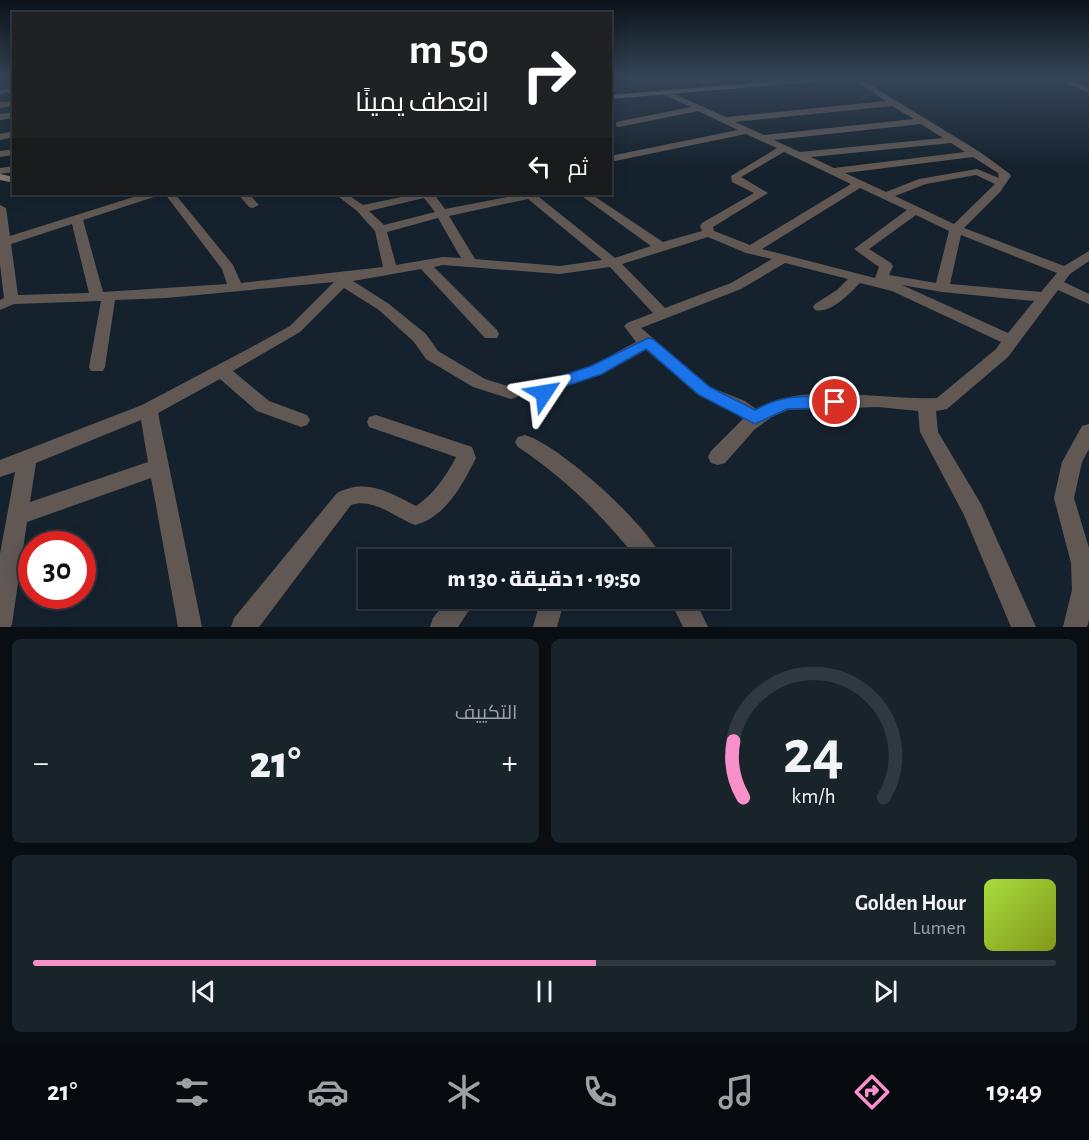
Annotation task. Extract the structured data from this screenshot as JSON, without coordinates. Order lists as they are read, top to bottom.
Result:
{
  "page": {
    "turn": ["50 m", "انعطف يمينًا"],
    "then": "ثم",
    "limit": "30",
    "trip": "19:50 · 1 دقيقة · 130 m",
    "tile": "التكييف",
    "heat": ["−", "21°", "+"],
    "song": ["Golden Hour", "Lumen"],
    "tabs": ["19:49", "21°"],
    "gauge": ["24", "km/h"]
  }
}
